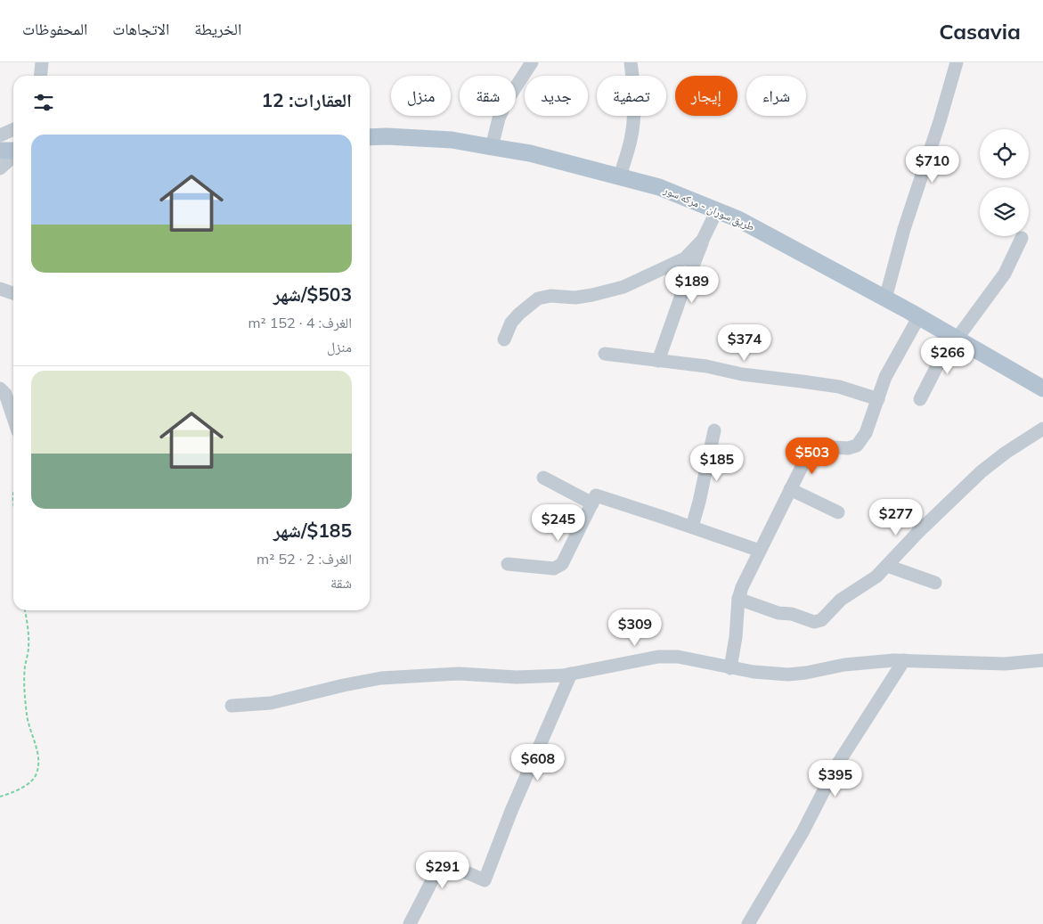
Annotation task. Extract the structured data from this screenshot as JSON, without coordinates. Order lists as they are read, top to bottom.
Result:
{
  "streets": {
    "main road": ["طريق سوران - مركه سور"]
  },
  "page": {
    "header": "Casavia",
    "nav": ["الخريطة", "الاتجاهات", "المحفوظات"],
    "chip": [
      "شراء",
      "إيجار",
      "تصفية",
      "جديد",
      "شقة",
      "منزل"
    ],
    "heading": "العقارات: 12",
    "list": [
      {
        "name": "$503/شهر",
        "note": "الغرف: 4 · 152 m² · منزل"
      },
      {
        "name": "$185/شهر",
        "note": "الغرف: 2 · 52 m² · شقة"
      }
    ],
    "price": [
      "$710",
      "$189",
      "$374",
      "$266",
      "$503",
      "$185",
      "$277",
      "$245",
      "$309",
      "$608",
      "$395",
      "$291"
    ]
  }
}
